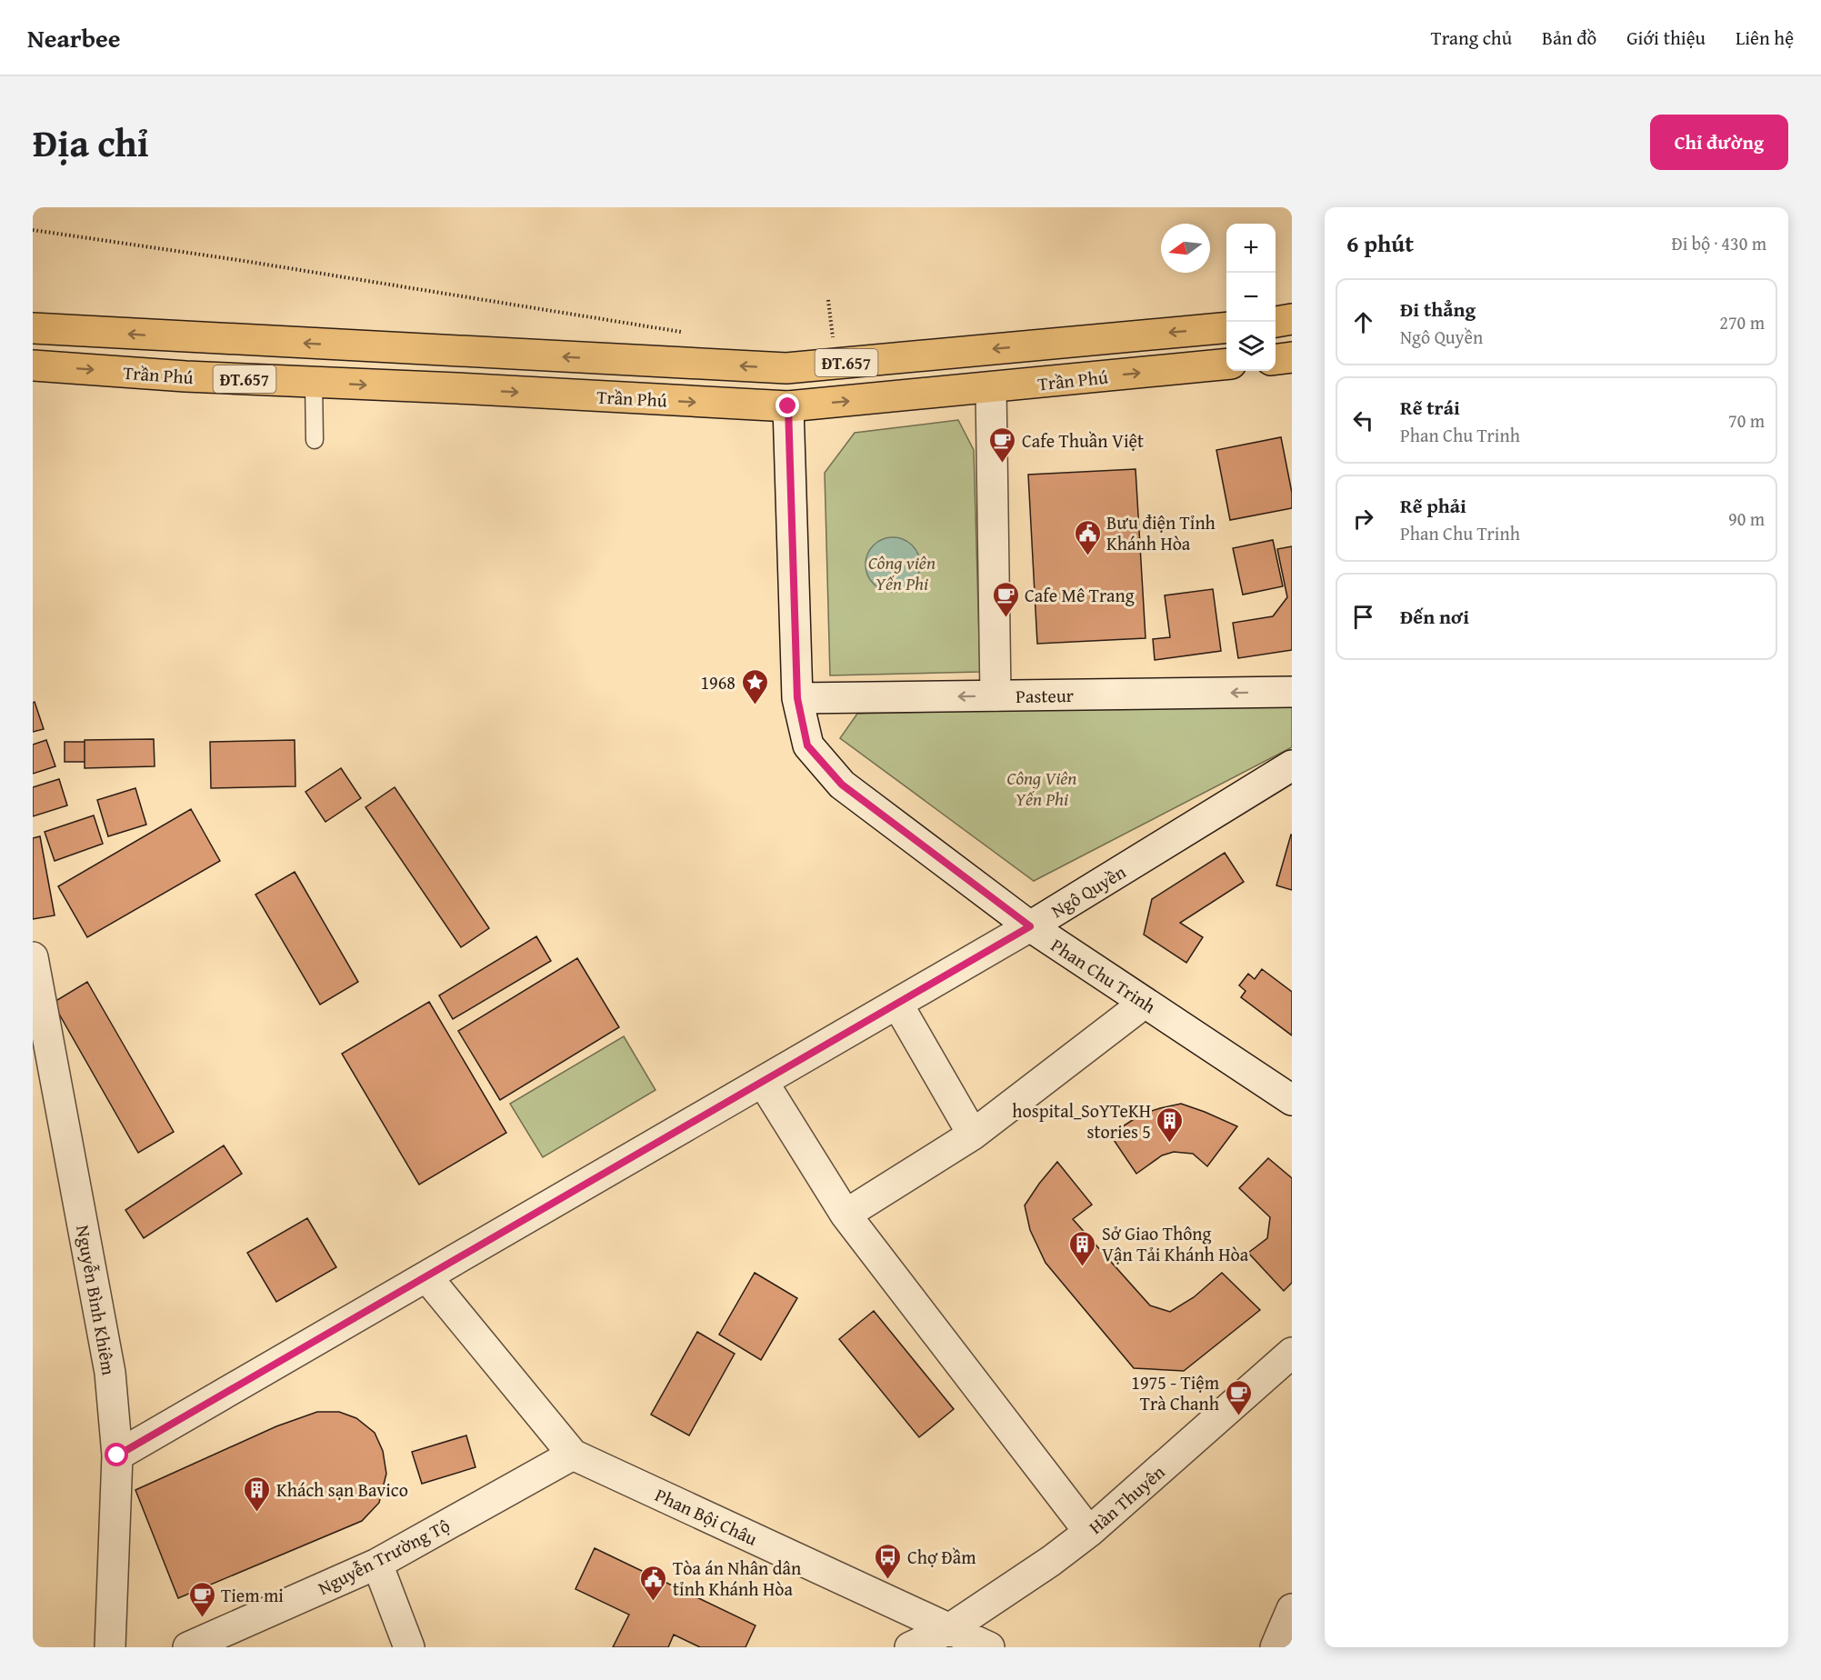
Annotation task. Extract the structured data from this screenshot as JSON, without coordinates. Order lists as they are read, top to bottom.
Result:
{
  "streets": {
    "main road": ["ĐT.657", "Trần Phú"],
    "street": [
      "Pasteur",
      "Ngô Quyền",
      "Phan Chu Trinh",
      "Nguyễn Bình Khiêm",
      "Hàn Thuyên",
      "Phan Bội Châu",
      "Nguyễn Trường Tộ"
    ]
  },
  "crossings": [
    ["Trần Phú", "Phan Chu Trinh"],
    ["Pasteur", "Phan Chu Trinh"],
    ["Ngô Quyền", "Phan Chu Trinh"],
    ["Ngô Quyền", "Nguyễn Bình Khiêm"],
    ["Hàn Thuyên", "Phan Bội Châu"],
    ["Phan Bội Châu", "Nguyễn Trường Tộ"]
  ],
  "one_way": ["Pasteur"],
  "parks": ["Công viên Yến Phi", "Công Viên Yến Phi"],
  "places": {
    "cafe": [
      "Cafe Thuần Việt",
      "Cafe Mê Trang",
      "1975 - Tiệm Trà Chanh",
      "Tiem mi"
    ],
    "public building": ["Bưu điện Tỉnh Khánh Hòa", "Tòa án Nhân dân tỉnh Khánh Hòa"],
    "place": ["1968"],
    "building": ["hospital_SoYTeKH stories 5", "Sở Giao Thông Vận Tải Khánh Hòa", "Khách sạn Bavico"],
    "bus stop": ["Chợ Đầm"]
  },
  "north": "left",
  "page": {
    "header": "Nearbee",
    "nav": [
      "Trang chủ",
      "Bản đồ",
      "Giới thiệu",
      "Liên hệ"
    ],
    "title": "Địa chỉ",
    "buttons": "Chỉ đường",
    "heading": ["6 phút", "Đi bộ · 430 m"],
    "map_buttons": ["+", "−"],
    "list": [
      ["Đi thẳng", "Ngô Quyền", "270 m"],
      ["Rẽ trái", "Phan Chu Trinh", "70 m"],
      ["Rẽ phải", "Phan Chu Trinh", "90 m"],
      "Đến nơi"
    ]
  }
}
